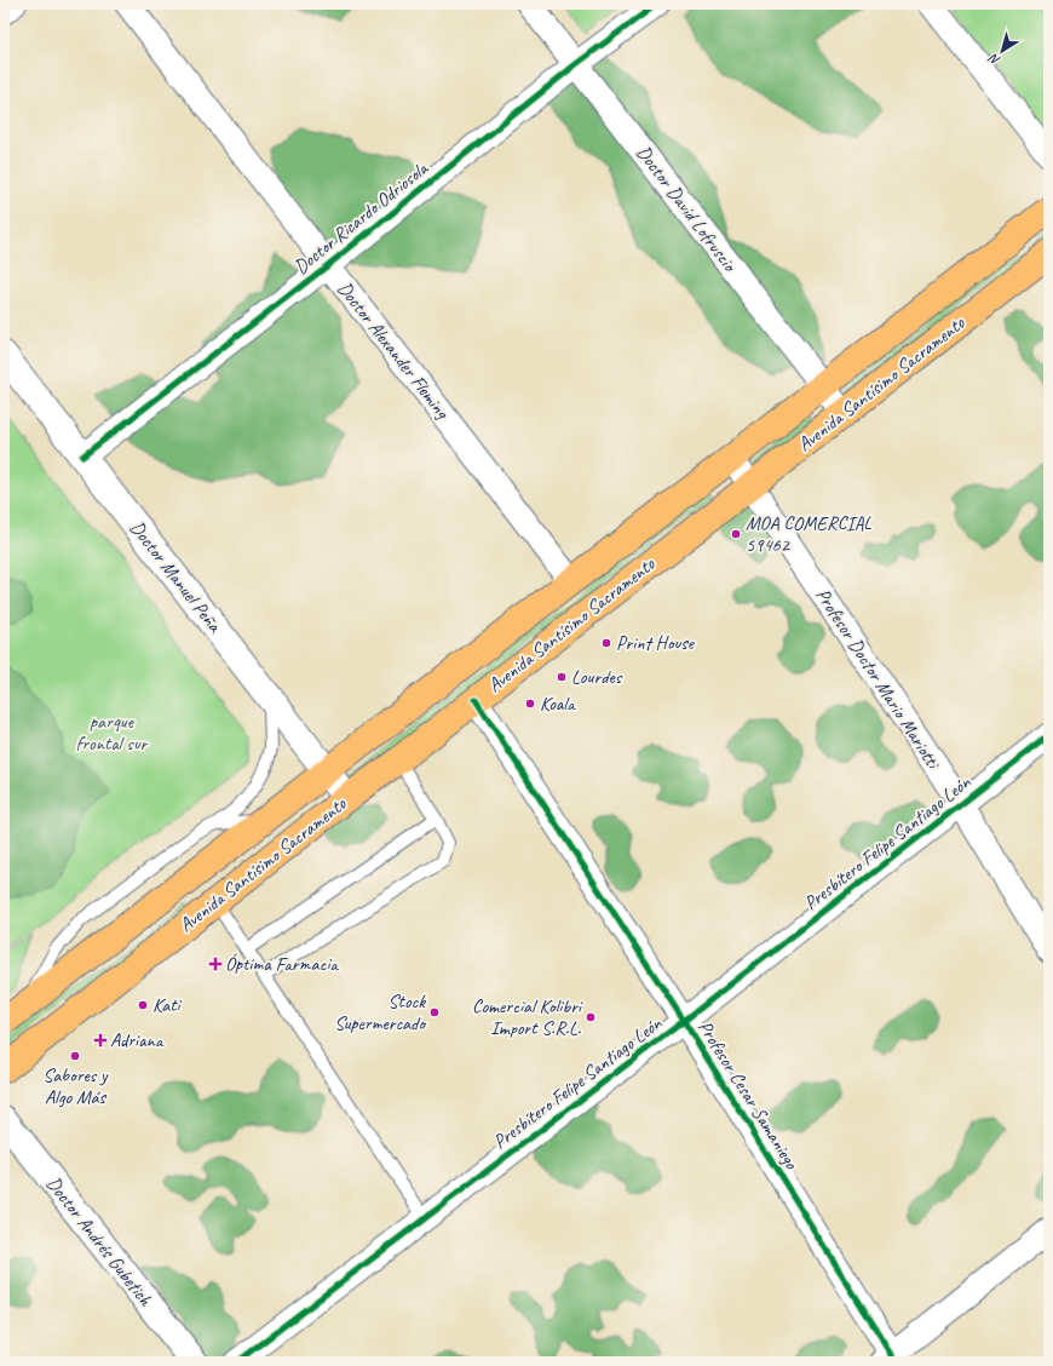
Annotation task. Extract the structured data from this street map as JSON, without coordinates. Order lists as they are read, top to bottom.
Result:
{
  "streets": {
    "main road": ["Avenida Santísimo Sacramento"],
    "street": [
      "Doctor David Lofruscio",
      "Doctor Ricardo Odriosola",
      "Doctor Alexander Fleming",
      "Doctor Manuel Peña",
      "Profesor Doctor Mario Mariotti",
      "Presbítero Felipe Santiago León",
      "Profesor Cesar Samaniego",
      "Doctor Andrés Gubetich"
    ]
  },
  "crossings": [
    ["Doctor David Lofruscio", "Doctor Ricardo Odriosola"],
    ["Doctor David Lofruscio", "Avenida Santísimo Sacramento"],
    ["Doctor Ricardo Odriosola", "Doctor Alexander Fleming"],
    ["Doctor Ricardo Odriosola", "Doctor Manuel Peña"],
    ["Doctor Alexander Fleming", "Avenida Santísimo Sacramento"],
    ["Avenida Santísimo Sacramento", "Doctor Manuel Peña"],
    ["Avenida Santísimo Sacramento", "Profesor Doctor Mario Mariotti"],
    ["Avenida Santísimo Sacramento", "Profesor Cesar Samaniego"],
    ["Profesor Doctor Mario Mariotti", "Presbítero Felipe Santiago León"],
    ["Presbítero Felipe Santiago León", "Profesor Cesar Samaniego"]
  ],
  "parks": ["parque frontal sur"],
  "places": {
    "other": [
      "MOA COMERCIAL 59462",
      "Print House",
      "Lourdes",
      "Koala",
      "Kati",
      "Stock Supermercado",
      "Comercial Kolibri Import S.R.L.",
      "Sabores y Algo Más"
    ],
    "health": ["Óptima Farmacia", "Adriana"]
  },
  "north": "bottom left"
}
